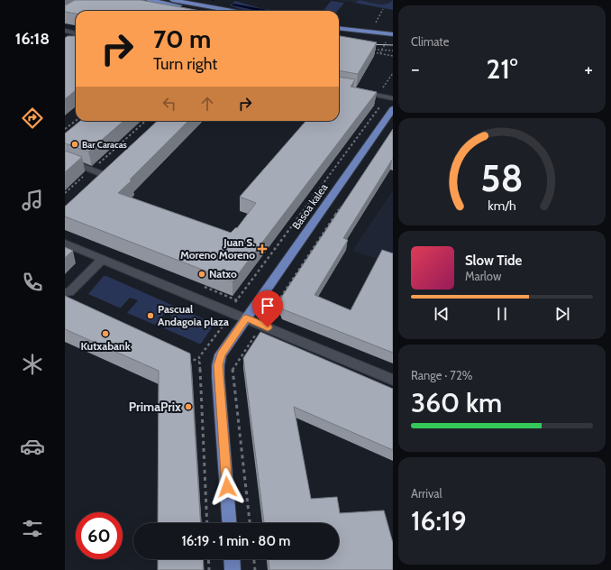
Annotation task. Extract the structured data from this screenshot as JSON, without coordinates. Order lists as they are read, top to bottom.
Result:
{
  "streets": {
    "main road": ["Basoa kalea"]
  },
  "places": {
    "other": [
      "Bar Caracas",
      "Natxo",
      "Pascual Andagoia plaza",
      "Kutxabank",
      "PrimaPrix"
    ],
    "health": ["Juan S. Moreno Moreno"]
  },
  "page": {
    "tabs": "16:18",
    "tile": [
      "Climate",
      ["Range · 72%", "360 km"],
      ["Arrival", "16:19"]
    ],
    "turn": ["70 m", "Turn right"],
    "heat": ["−", "21°", "+"],
    "song": ["Slow Tide", "Marlow"],
    "limit": "60",
    "trip": "16:19 · 1 min · 80 m",
    "gauge": ["58", "km/h"]
  }
}
